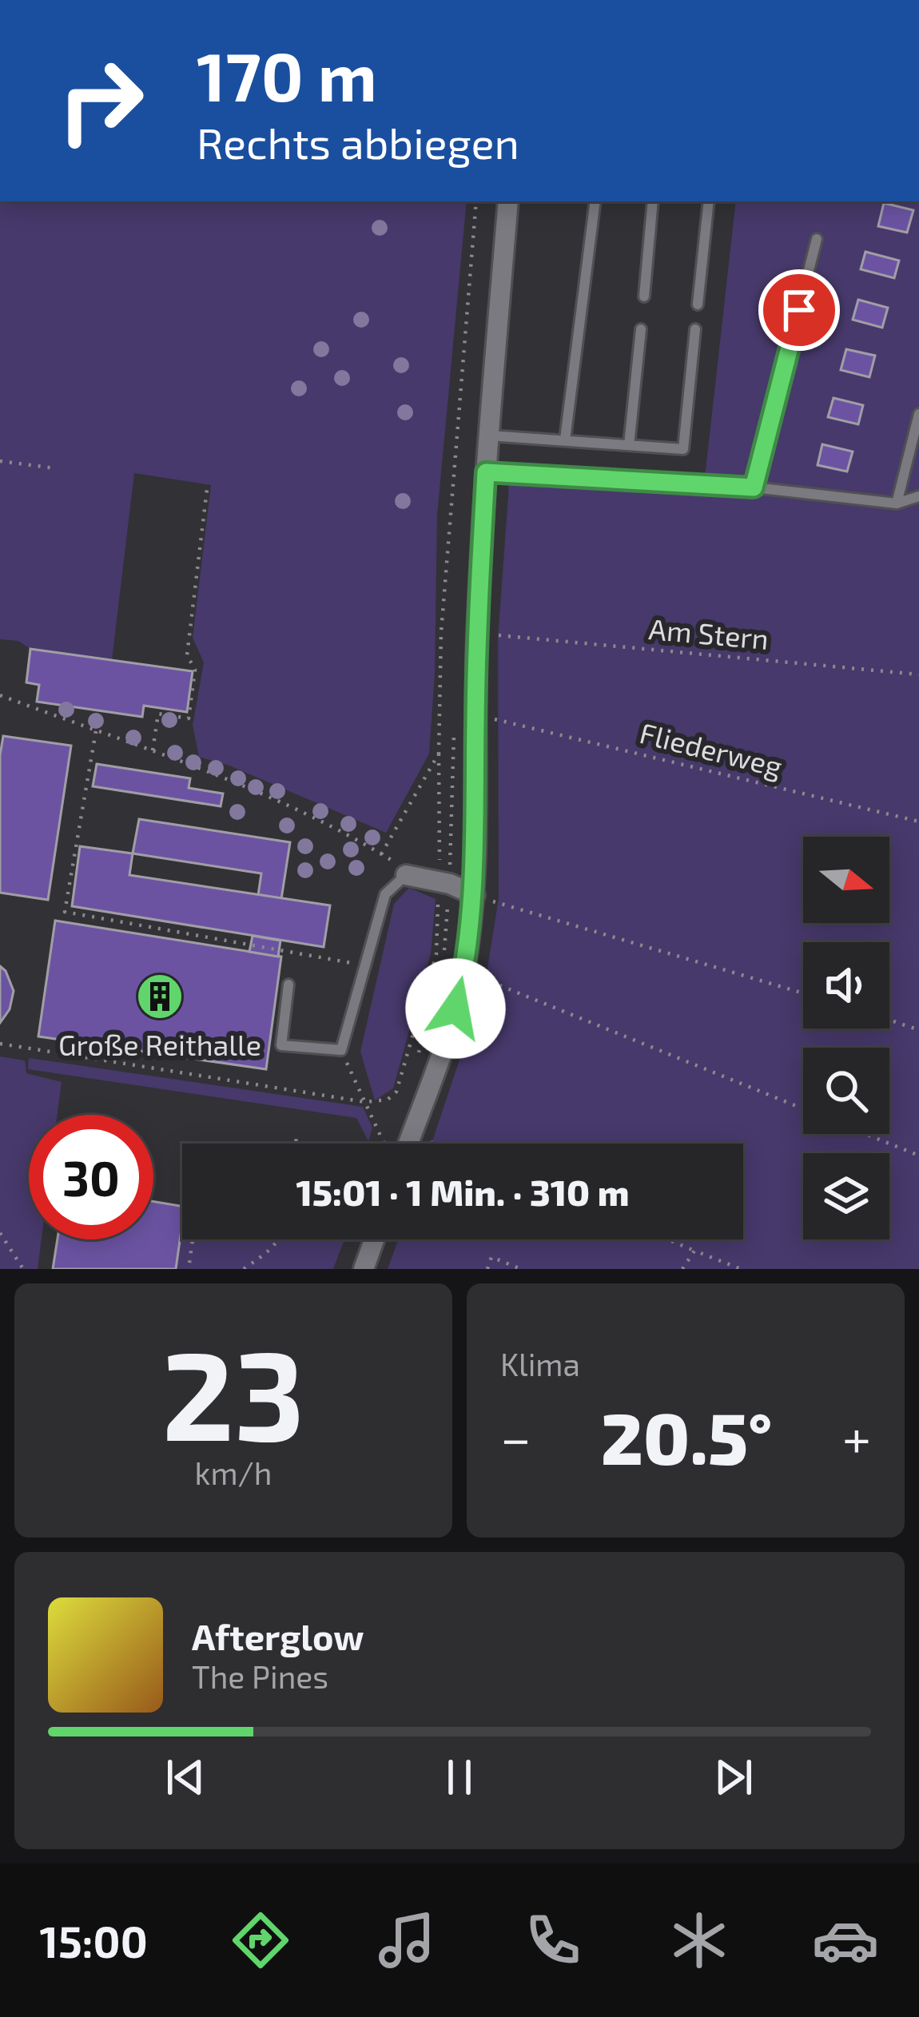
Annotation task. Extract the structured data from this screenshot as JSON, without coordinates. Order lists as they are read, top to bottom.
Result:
{
  "streets": {
    "path": ["Am Stern", "Fliederweg"]
  },
  "places": {
    "building": ["Große Reithalle"]
  },
  "north": "right",
  "page": {
    "turn": ["170 m", "Rechts abbiegen"],
    "limit": "30",
    "trip": "15:01 · 1 Min. · 310 m",
    "tile": [
      ["23", "km/h"],
      "Klima"
    ],
    "heat": ["−", "20.5°", "+"],
    "song": ["Afterglow", "The Pines"],
    "tabs": "15:00"
  }
}
